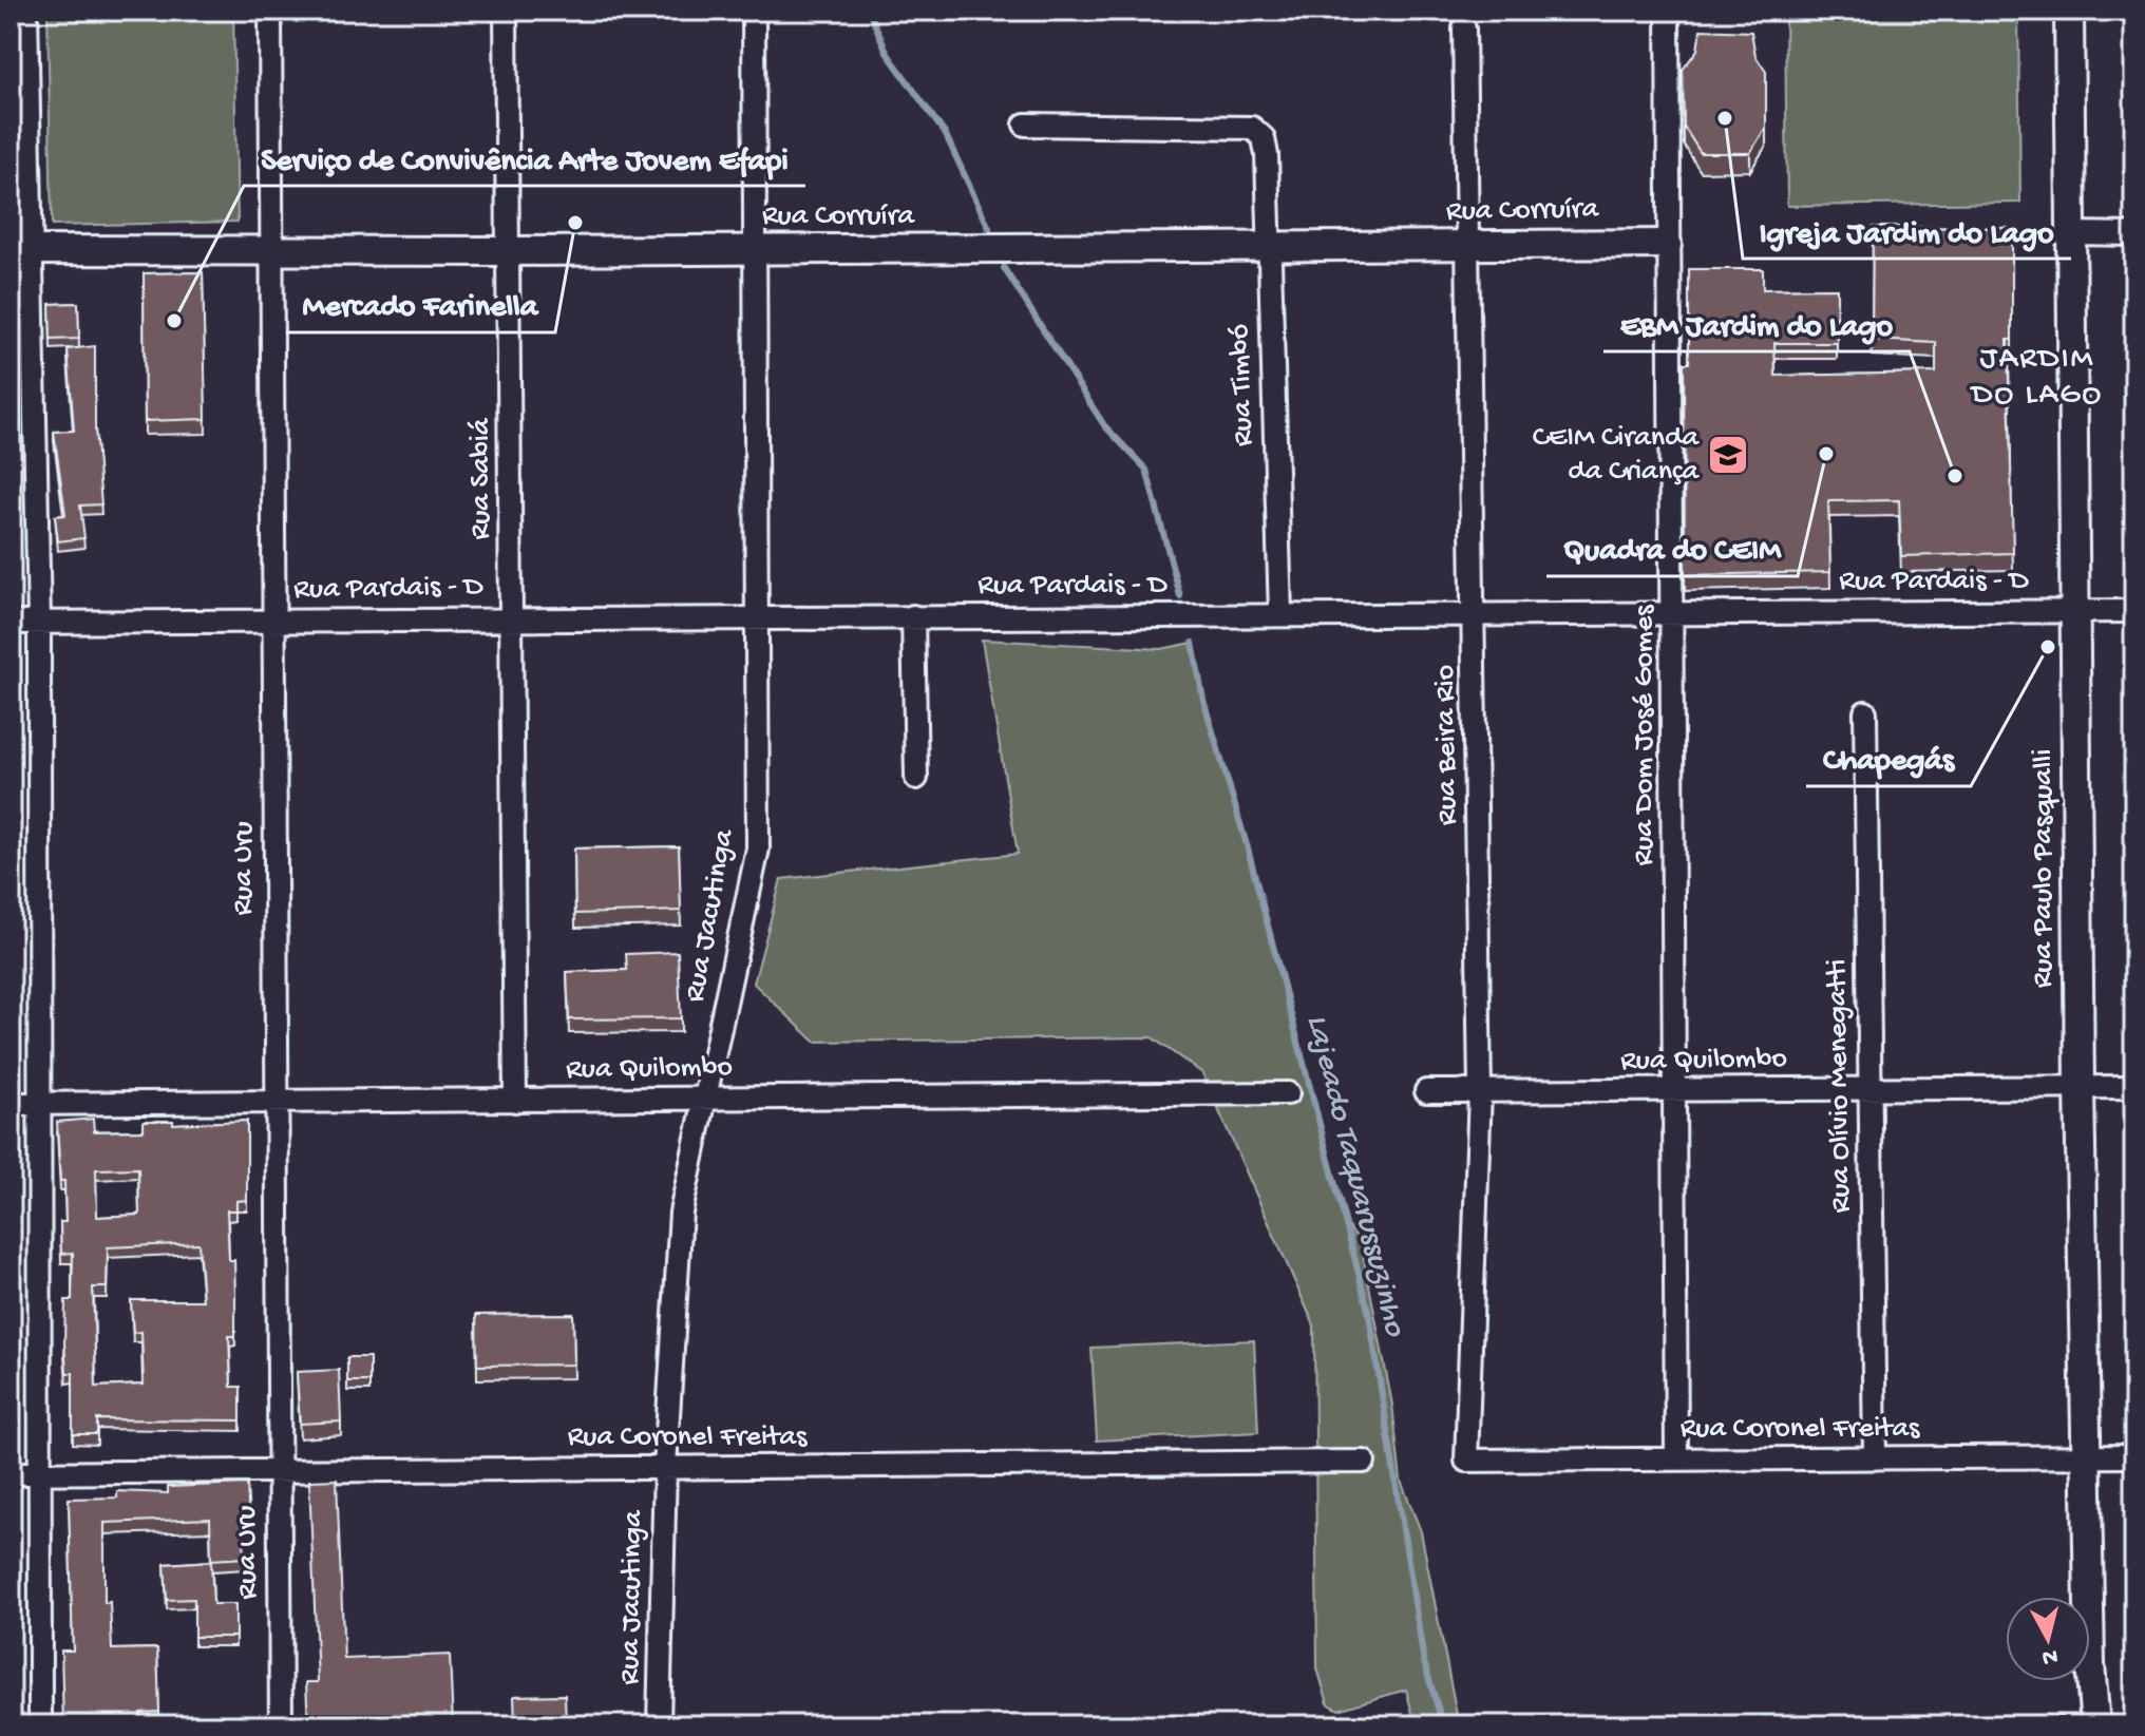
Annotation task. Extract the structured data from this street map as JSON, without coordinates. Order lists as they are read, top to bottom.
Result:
{
  "streets": {
    "street": [
      "Rua Corruíra",
      "Rua Timbó",
      "Rua Sabiá",
      "Rua Pardais - D",
      "Rua Dom José Gomes",
      "Rua Beira Rio",
      "Rua Uru",
      "Rua Paulo Pasqualli",
      "Rua Jacutinga",
      "Rua Quilombo",
      "Rua Olívio Menegatti",
      "Rua Coronel Freitas"
    ]
  },
  "crossings": [
    ["Rua Corruíra", "Rua Timbó"],
    ["Rua Corruíra", "Rua Sabiá"],
    ["Rua Corruíra", "Rua Dom José Gomes"],
    ["Rua Corruíra", "Rua Beira Rio"],
    ["Rua Corruíra", "Rua Uru"],
    ["Rua Corruíra", "Rua Jacutinga"],
    ["Rua Timbó", "Rua Pardais - D"],
    ["Rua Sabiá", "Rua Pardais - D"],
    ["Rua Sabiá", "Rua Quilombo"],
    ["Rua Pardais - D", "Rua Dom José Gomes"],
    ["Rua Pardais - D", "Rua Beira Rio"],
    ["Rua Pardais - D", "Rua Uru"],
    ["Rua Pardais - D", "Rua Paulo Pasqualli"],
    ["Rua Pardais - D", "Rua Jacutinga"],
    ["Rua Dom José Gomes", "Rua Quilombo"],
    ["Rua Dom José Gomes", "Rua Coronel Freitas"],
    ["Rua Beira Rio", "Rua Quilombo"],
    ["Rua Beira Rio", "Rua Coronel Freitas"],
    ["Rua Uru", "Rua Quilombo"],
    ["Rua Uru", "Rua Coronel Freitas"],
    ["Rua Paulo Pasqualli", "Rua Quilombo"],
    ["Rua Paulo Pasqualli", "Rua Coronel Freitas"],
    ["Rua Jacutinga", "Rua Quilombo"],
    ["Rua Jacutinga", "Rua Coronel Freitas"],
    ["Rua Quilombo", "Rua Olívio Menegatti"],
    ["Rua Olívio Menegatti", "Rua Coronel Freitas"]
  ],
  "districts": ["JARDIM DO LAGO"],
  "water": ["Lajeado Taquarussuzinho"],
  "places": {
    "other": [
      "Igreja Jardim do Lago",
      "Mercado Farinella",
      "Serviço de Convivência Arte Jovem Efapi",
      "Quadra do CEIM",
      "EBM Jardim do Lago",
      "Chapegás"
    ],
    "school or university": ["CEIM Ciranda da Criança"]
  },
  "north": "bottom"
}
